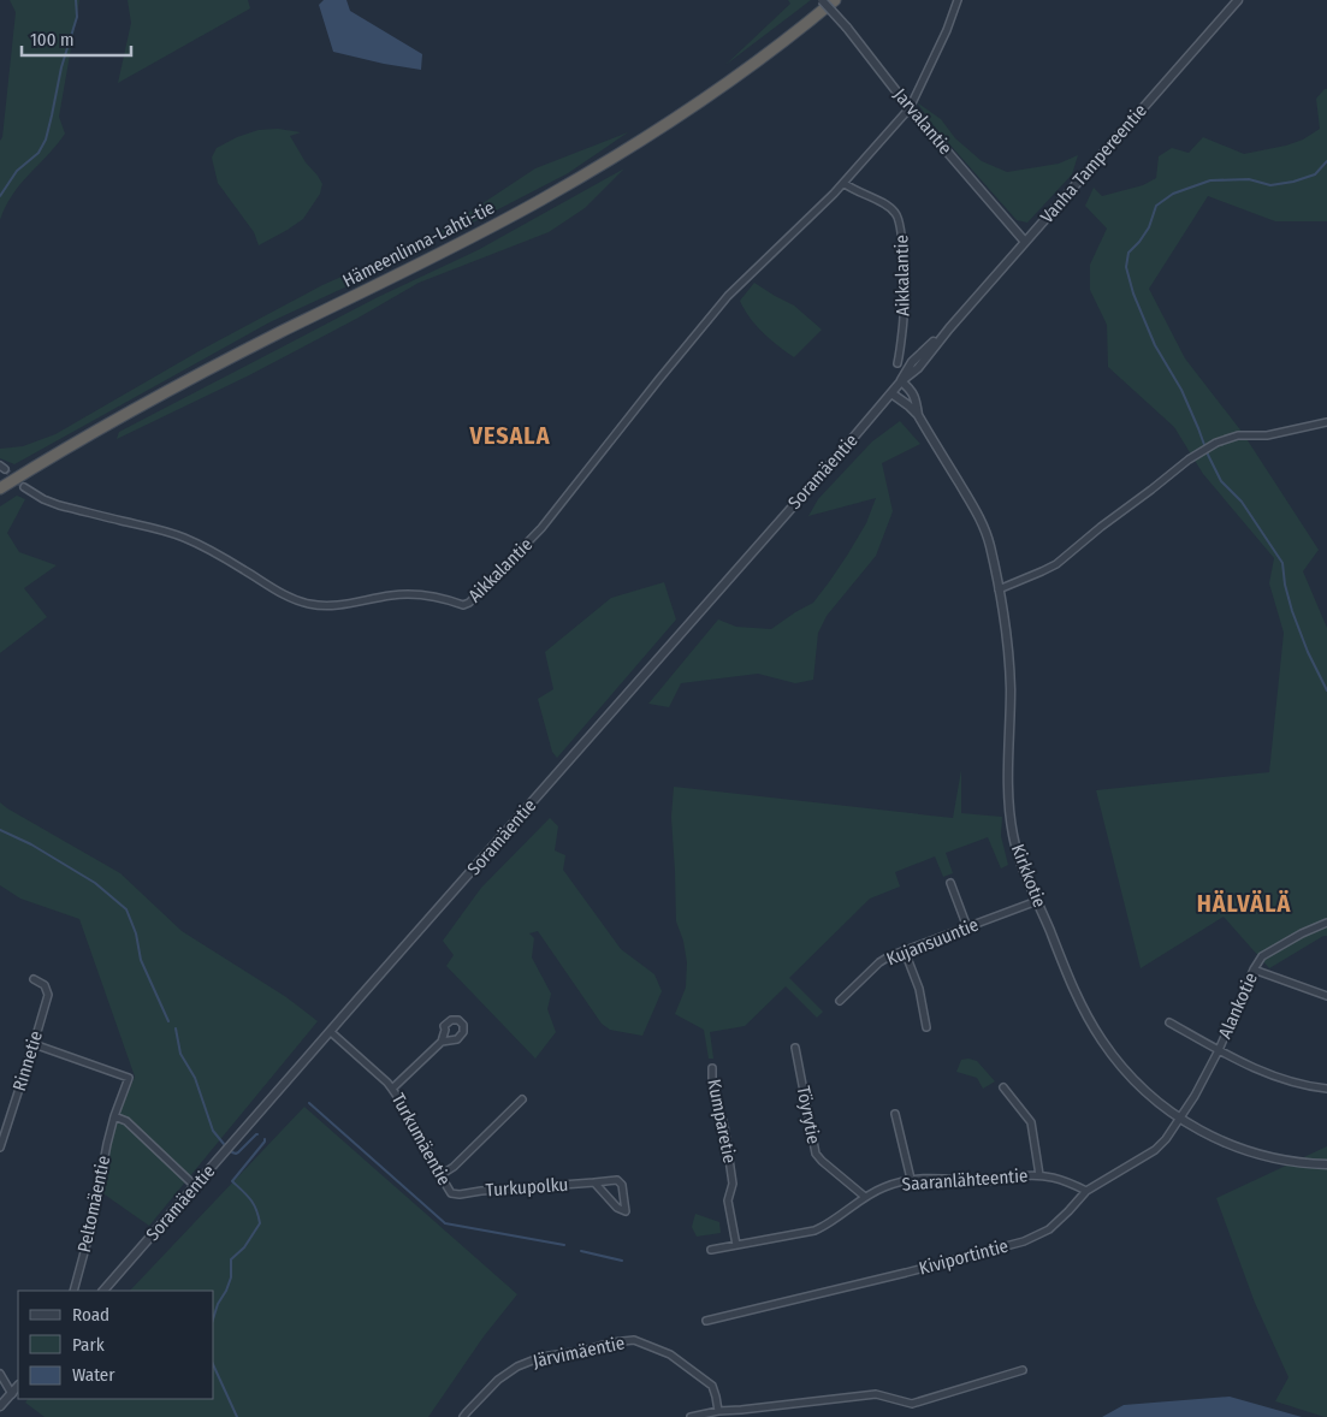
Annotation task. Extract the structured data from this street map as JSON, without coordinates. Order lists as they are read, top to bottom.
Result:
{
  "streets": {
    "highway": ["Hämeenlinna-Lahti-tie"],
    "street": [
      "Jarvalantie",
      "Vanha Tampereentie",
      "Aikkalantie",
      "Soramäentie",
      "Kirkkotie",
      "Kujansuuntie",
      "Alankotie",
      "Rinnetie",
      "Töyrytie",
      "Kumparetie",
      "Turkumäentie",
      "Saaranlähteentie",
      "Turkupolku",
      "Peltomäentie",
      "Kiviportintie",
      "Järvimäentie"
    ]
  },
  "crossings": [
    ["Jarvalantie", "Vanha Tampereentie"],
    ["Jarvalantie", "Aikkalantie"],
    ["Vanha Tampereentie", "Soramäentie"],
    ["Vanha Tampereentie", "Kirkkotie"],
    ["Soramäentie", "Kirkkotie"],
    ["Soramäentie", "Turkumäentie"],
    ["Kirkkotie", "Kujansuuntie"],
    ["Kirkkotie", "Alankotie"],
    ["Kirkkotie", "Kiviportintie"],
    ["Alankotie", "Kiviportintie"],
    ["Rinnetie", "Peltomäentie"],
    ["Töyrytie", "Saaranlähteentie"],
    ["Kumparetie", "Saaranlähteentie"],
    ["Turkumäentie", "Turkupolku"],
    ["Saaranlähteentie", "Kiviportintie"]
  ],
  "districts": ["VESALA", "HÄLVÄLÄ"],
  "legend": ["Road", "Park", "Water"],
  "scale_bar": "100 m"
}
